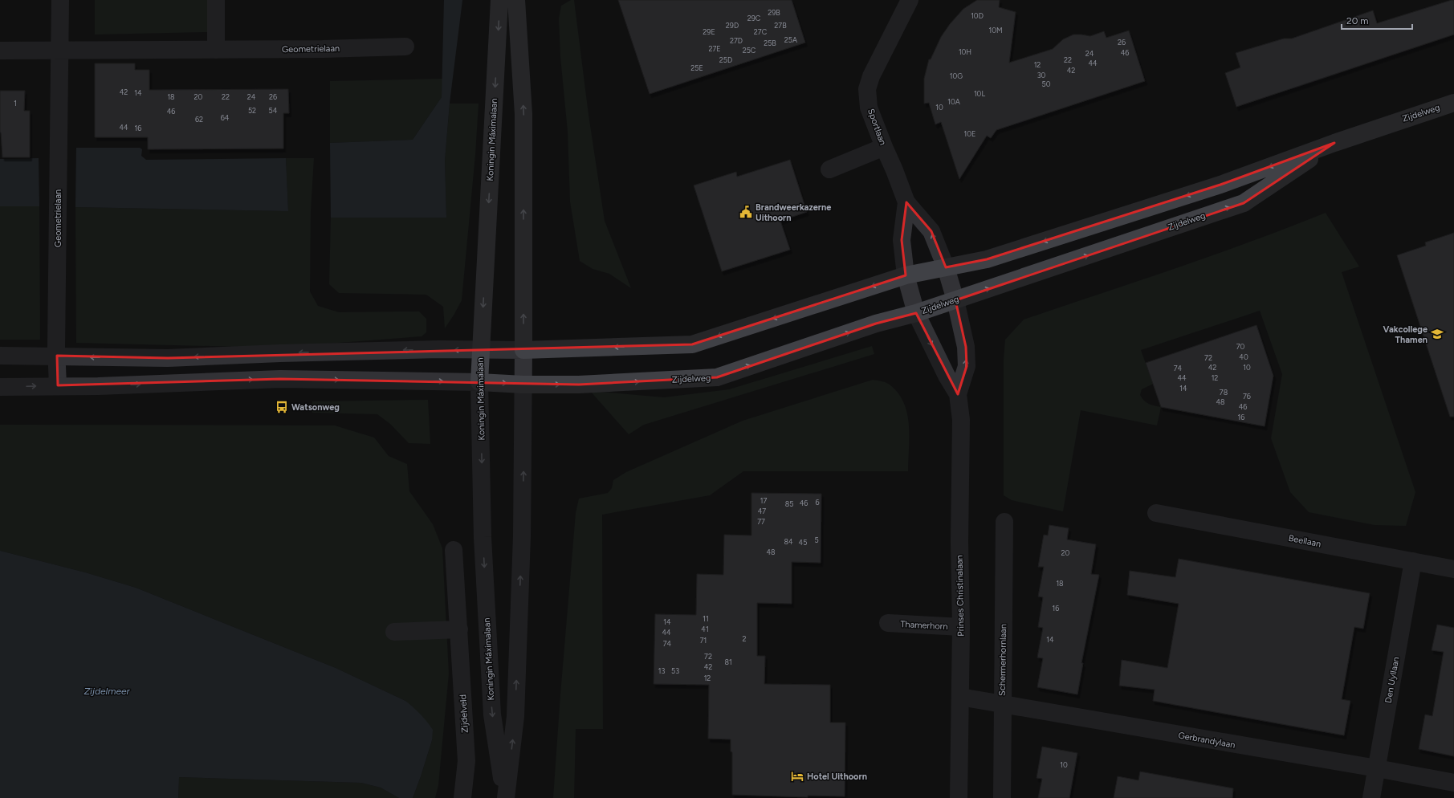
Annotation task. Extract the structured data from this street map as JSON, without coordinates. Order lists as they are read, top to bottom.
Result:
{
  "streets": {
    "main road": ["Zijdelweg", "Koningin Máximalaan"],
    "street": [
      "Geometrielaan",
      "Sportlaan",
      "Beellaan",
      "Prinses Christinalaan",
      "Thamerhorn",
      "Schermerhornlaan",
      "Den Uyllaan",
      "Zijdelveld",
      "Gerbrandylaan"
    ]
  },
  "crossings": [
    ["Zijdelweg", "Sportlaan"],
    ["Zijdelweg", "Koningin Máximalaan"],
    ["Zijdelweg", "Prinses Christinalaan"],
    ["Sportlaan", "Prinses Christinalaan"],
    ["Beellaan", "Den Uyllaan"],
    ["Prinses Christinalaan", "Thamerhorn"],
    ["Prinses Christinalaan", "Gerbrandylaan"],
    ["Schermerhornlaan", "Gerbrandylaan"],
    ["Den Uyllaan", "Gerbrandylaan"]
  ],
  "water": ["Zijdelmeer"],
  "places": {
    "public building": ["Brandweerkazerne Uithoorn"],
    "school or university": ["Vakcollege Thamen"],
    "bus stop": ["Watsonweg"],
    "hotel": ["Hotel Uithoorn"]
  },
  "house_numbers": [
    "29B",
    "10D",
    "29C",
    "29D",
    "27B",
    "10M",
    "29E",
    "27C",
    "25A",
    "27D",
    "26",
    "25B",
    "27E",
    "25C",
    "10H",
    "46",
    "24",
    "25D",
    "22",
    "44",
    "12",
    "25E",
    "42",
    "30",
    "10G",
    "50",
    "42",
    "14",
    "10L",
    "18",
    "20",
    "22",
    "24",
    "26",
    "10A",
    "1",
    "10",
    "52",
    "54",
    "46",
    "64",
    "62",
    "44",
    "16",
    "10E",
    "70",
    "40",
    "72",
    "42",
    "10",
    "74",
    "44",
    "12",
    "14",
    "78",
    "76",
    "48",
    "46",
    "16",
    "17",
    "6",
    "46",
    "85",
    "47",
    "77",
    "5",
    "84",
    "45",
    "48",
    "20",
    "18",
    "16",
    "11",
    "14",
    "41",
    "44",
    "2",
    "14",
    "71",
    "74",
    "72",
    "81",
    "42",
    "13",
    "53",
    "12",
    "10"
  ],
  "scale_bar": "20 m"
}
